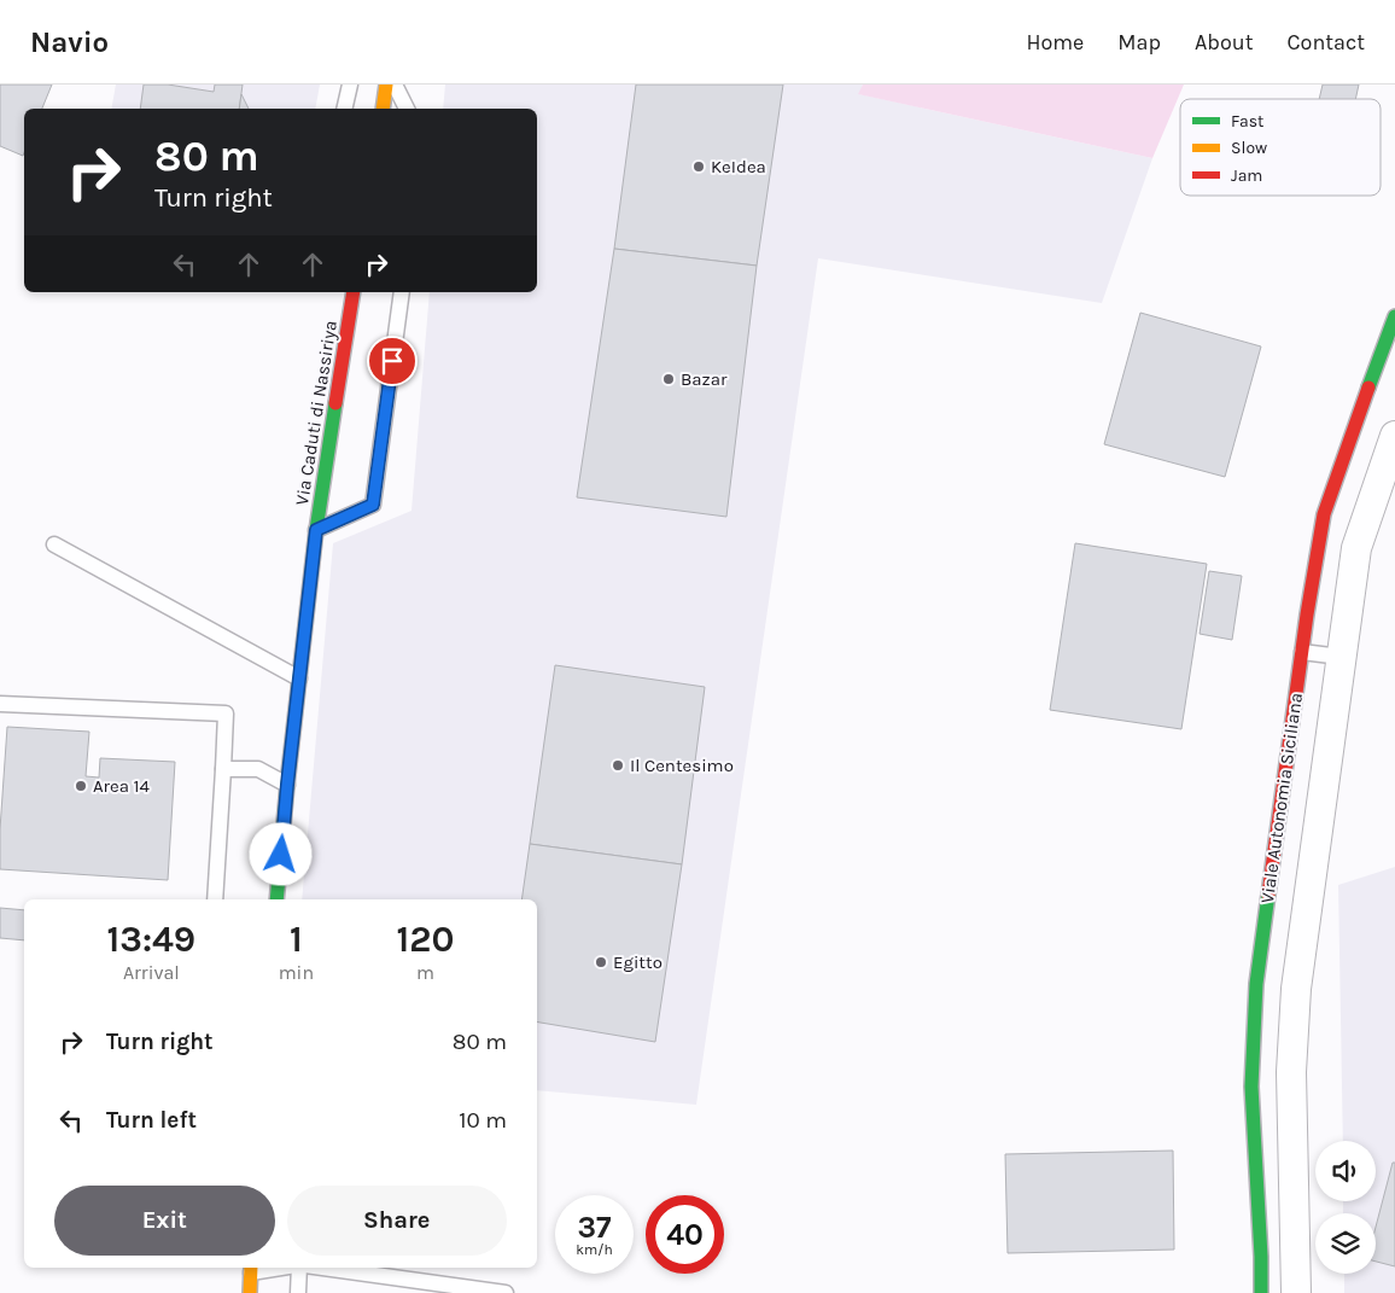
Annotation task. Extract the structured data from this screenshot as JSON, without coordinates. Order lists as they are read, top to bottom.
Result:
{
  "streets": {
    "street": ["Via Caduti di Nassiriya", "Viale Autonomia Siciliana"]
  },
  "places": [
    "KeIdea",
    "Bazar",
    "Il Centesimo",
    "Area 14",
    "Egitto"
  ],
  "legend": ["Fast", "Slow", "Jam"],
  "page": {
    "header": "Navio",
    "nav": [
      "Home",
      "Map",
      "About",
      "Contact"
    ],
    "turn": ["80 m", "Turn right"],
    "eta": [
      "13:49",
      "Arrival",
      "1",
      "min",
      "120",
      "m"
    ],
    "list": [
      {
        "name": "Turn right",
        "value": "80 m"
      },
      {
        "name": "Turn left",
        "value": "10 m"
      }
    ],
    "buttons": ["Exit", "Share"],
    "speed": "37 km/h",
    "limit": "40"
  }
}
